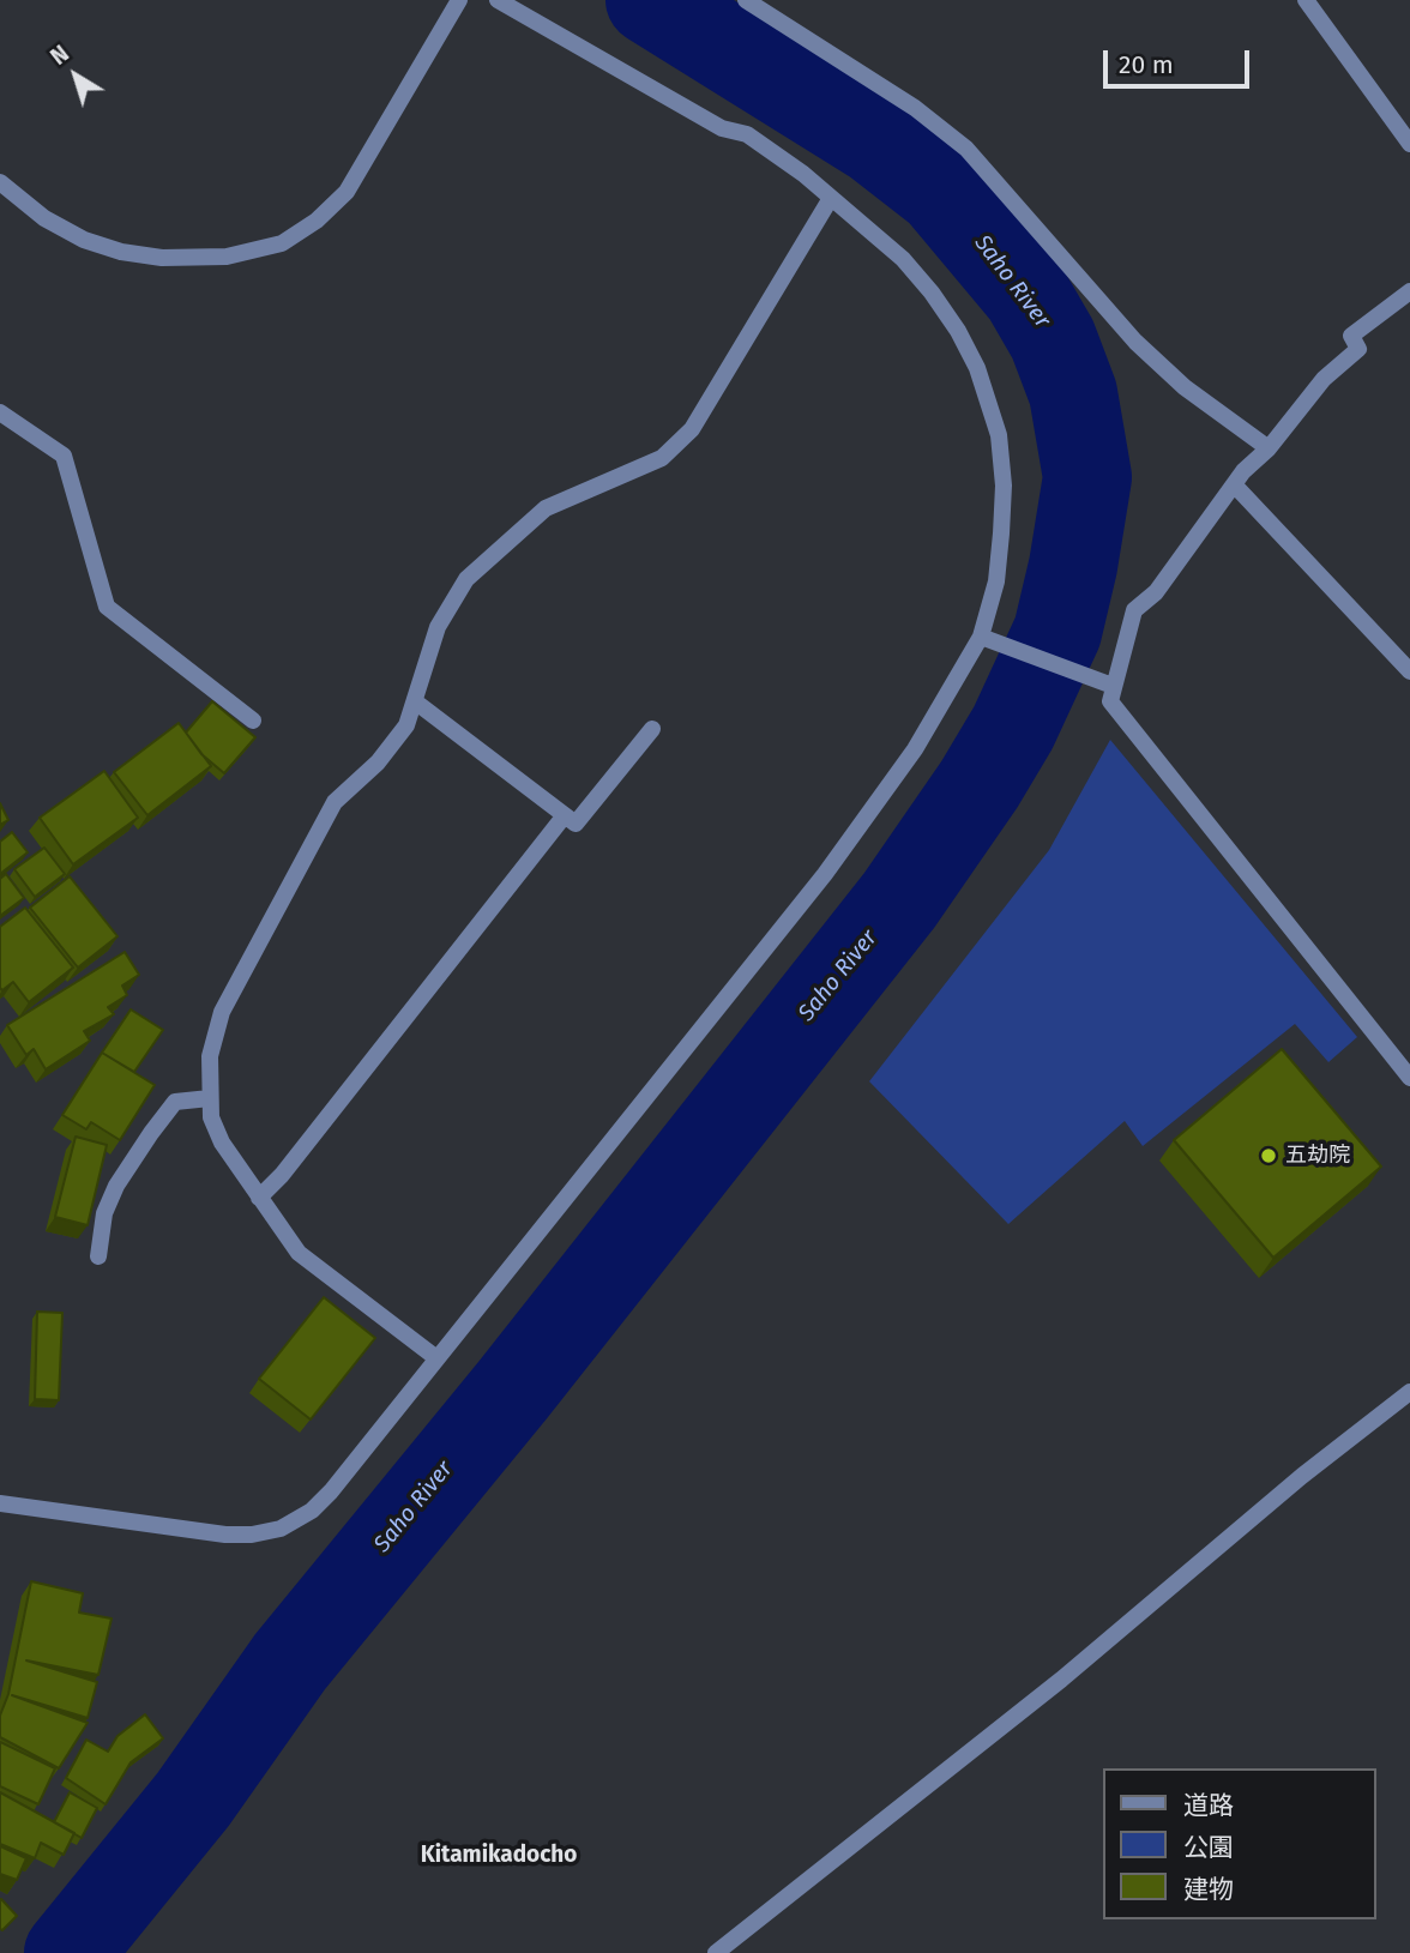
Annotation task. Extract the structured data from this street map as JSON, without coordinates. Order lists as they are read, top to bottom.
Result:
{
  "districts": ["Kitamikadocho"],
  "water": ["Saho River"],
  "places": ["五劫院"],
  "legend": ["道路", "公園", "建物"],
  "scale_bar": "20 m",
  "north": "top left"
}
